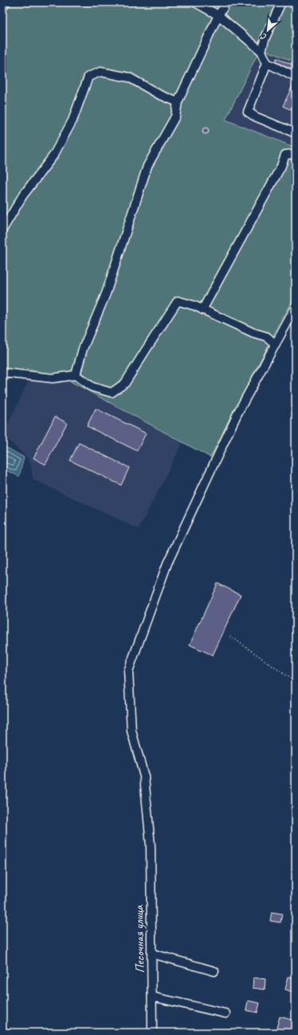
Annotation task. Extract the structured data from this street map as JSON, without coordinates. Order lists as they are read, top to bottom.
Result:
{
  "streets": {
    "street": ["Песочная улица"]
  },
  "north": "bottom left"
}
